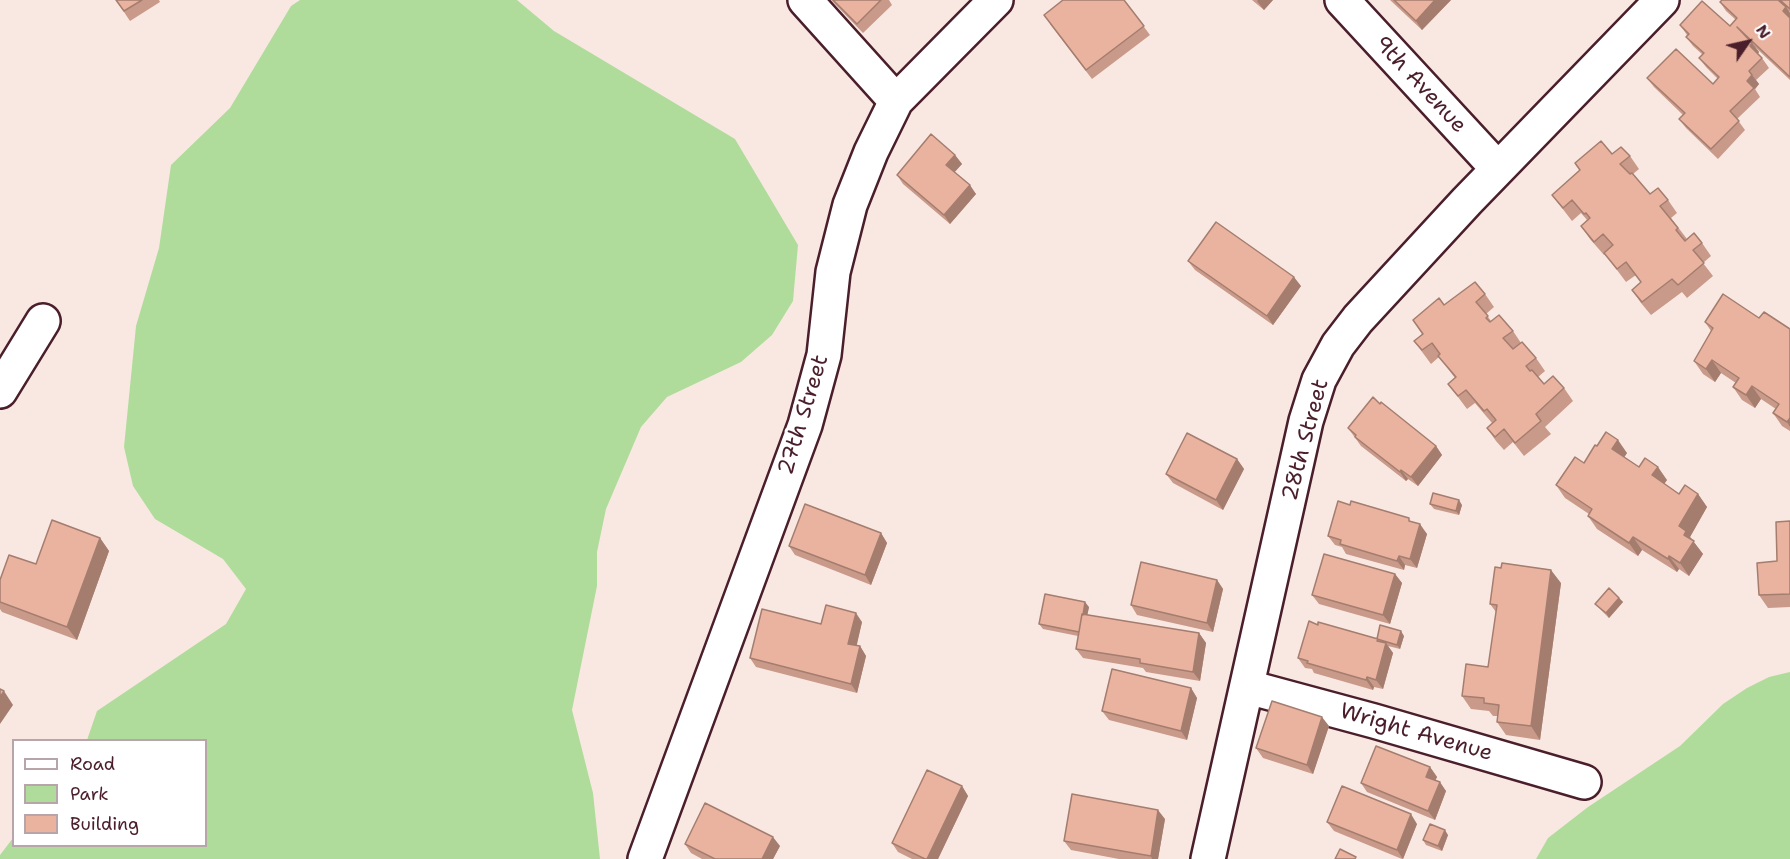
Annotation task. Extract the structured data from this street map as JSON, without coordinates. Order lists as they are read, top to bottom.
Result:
{
  "streets": {
    "street": [
      "9th Avenue",
      "27th Street",
      "28th Street",
      "Wright Avenue"
    ]
  },
  "crossings": [
    ["9th Avenue", "28th Street"],
    ["28th Street", "Wright Avenue"]
  ],
  "legend": ["Road", "Park", "Building"],
  "north": "top right"
}
